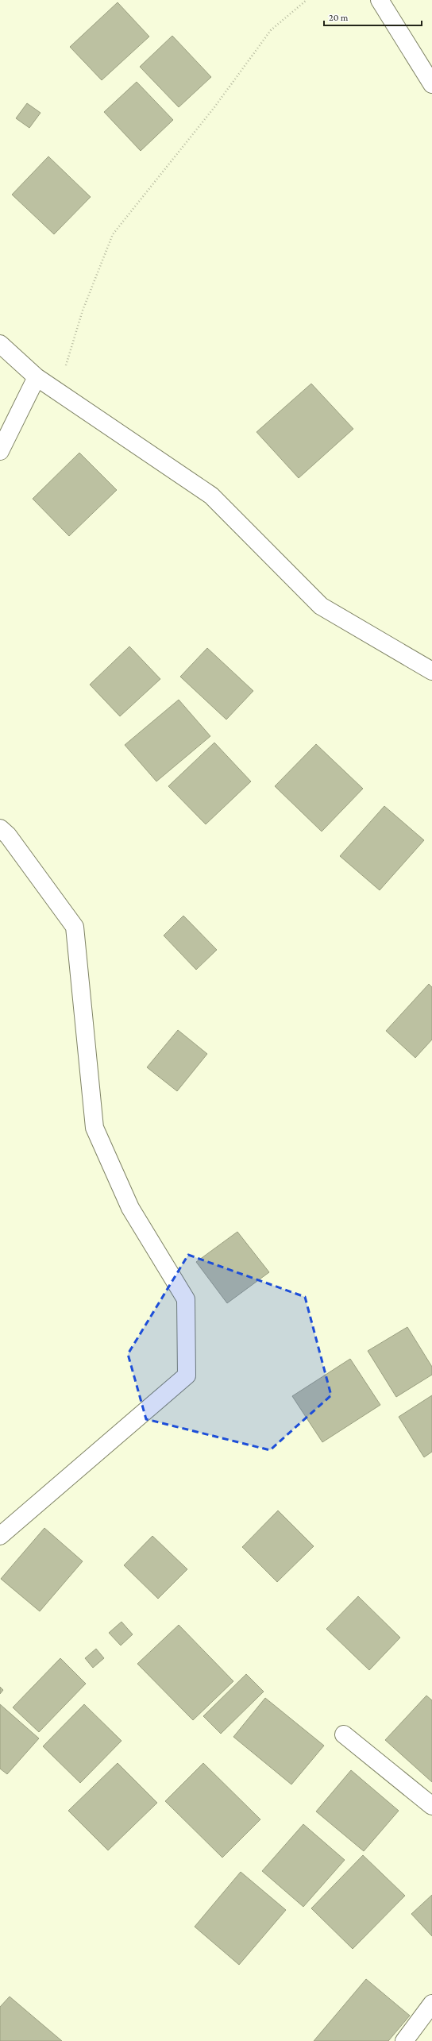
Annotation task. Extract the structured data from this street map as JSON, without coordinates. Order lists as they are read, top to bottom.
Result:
{
  "scale_bar": "20 m"
}
